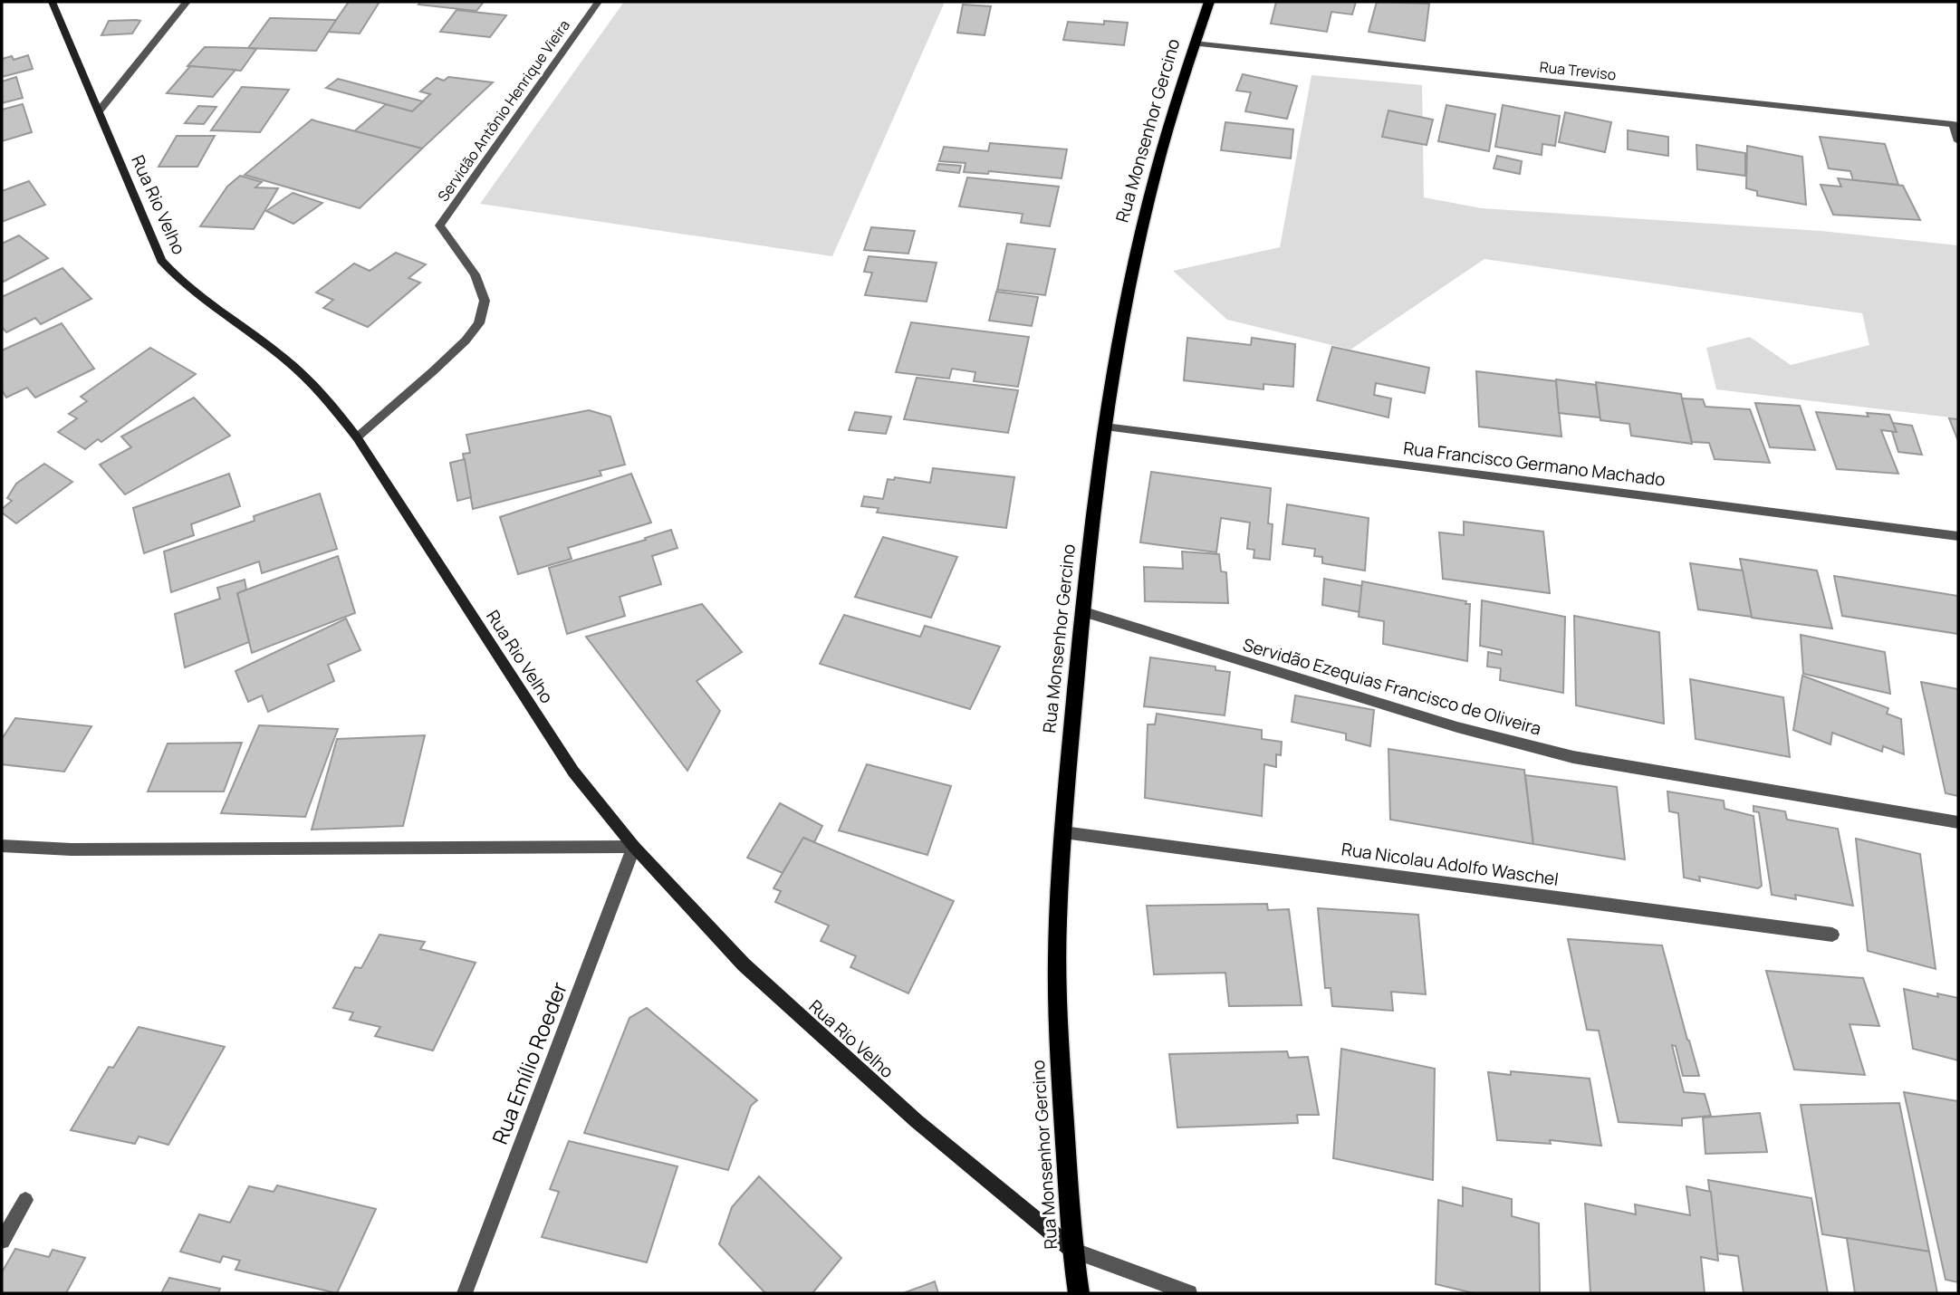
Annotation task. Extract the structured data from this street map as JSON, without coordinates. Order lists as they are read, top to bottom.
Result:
{
  "streets": {
    "main road": ["Rua Monsenhor Gercino"],
    "street": [
      "Rua Treviso",
      "Servidão Antônio Henrique Vieira",
      "Rua Rio Velho",
      "Rua Francisco Germano Machado",
      "Servidão Ezequias Francisco de Oliveira",
      "Rua Nicolau Adolfo Waschel",
      "Rua Emílio Roeder"
    ]
  },
  "crossings": [
    ["Rua Treviso", "Rua Monsenhor Gercino"],
    ["Servidão Antônio Henrique Vieira", "Rua Rio Velho"],
    ["Rua Monsenhor Gercino", "Rua Rio Velho"],
    ["Rua Monsenhor Gercino", "Rua Francisco Germano Machado"],
    ["Rua Monsenhor Gercino", "Servidão Ezequias Francisco de Oliveira"],
    ["Rua Monsenhor Gercino", "Rua Nicolau Adolfo Waschel"],
    ["Rua Rio Velho", "Rua Emílio Roeder"]
  ]
}
